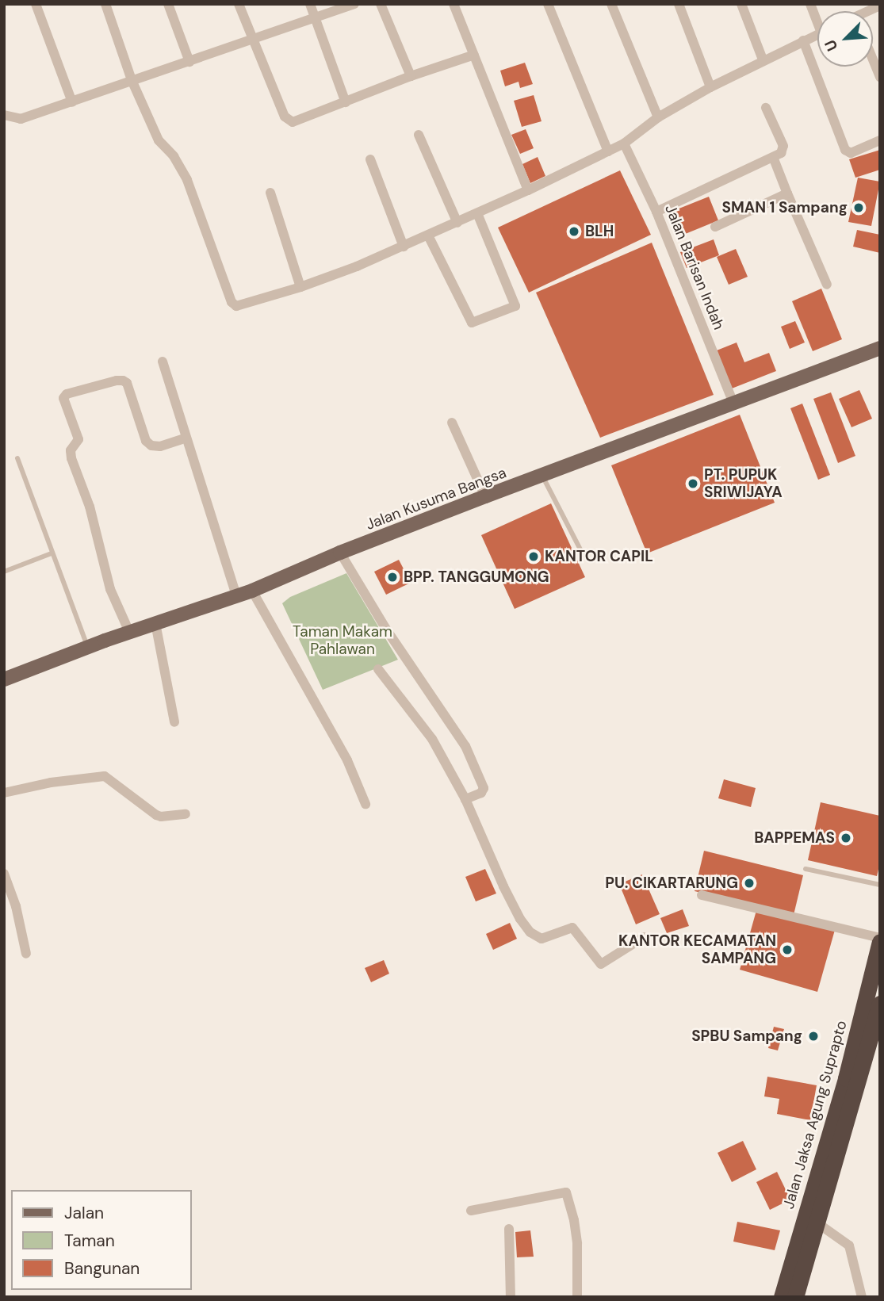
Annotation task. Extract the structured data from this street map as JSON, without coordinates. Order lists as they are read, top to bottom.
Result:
{
  "streets": {
    "highway": ["Jalan Jaksa Agung Suprapto"],
    "main road": ["Jalan Kusuma Bangsa"],
    "street": ["Jalan Barisan Indah"]
  },
  "crossings": [
    ["Jalan Barisan Indah", "Jalan Kusuma Bangsa"]
  ],
  "parks": ["Taman Makam Pahlawan"],
  "places": [
    "SMAN 1 Sampang",
    "BLH",
    "PT. PUPUK SRIWIJAYA",
    "KANTOR CAPIL",
    "BPP. TANGGUMONG",
    "BAPPEMAS",
    "PU. CIKARTARUNG",
    "KANTOR KECAMATAN SAMPANG",
    "SPBU Sampang"
  ],
  "legend": ["Jalan", "Taman", "Bangunan"],
  "north": "bottom left"
}
